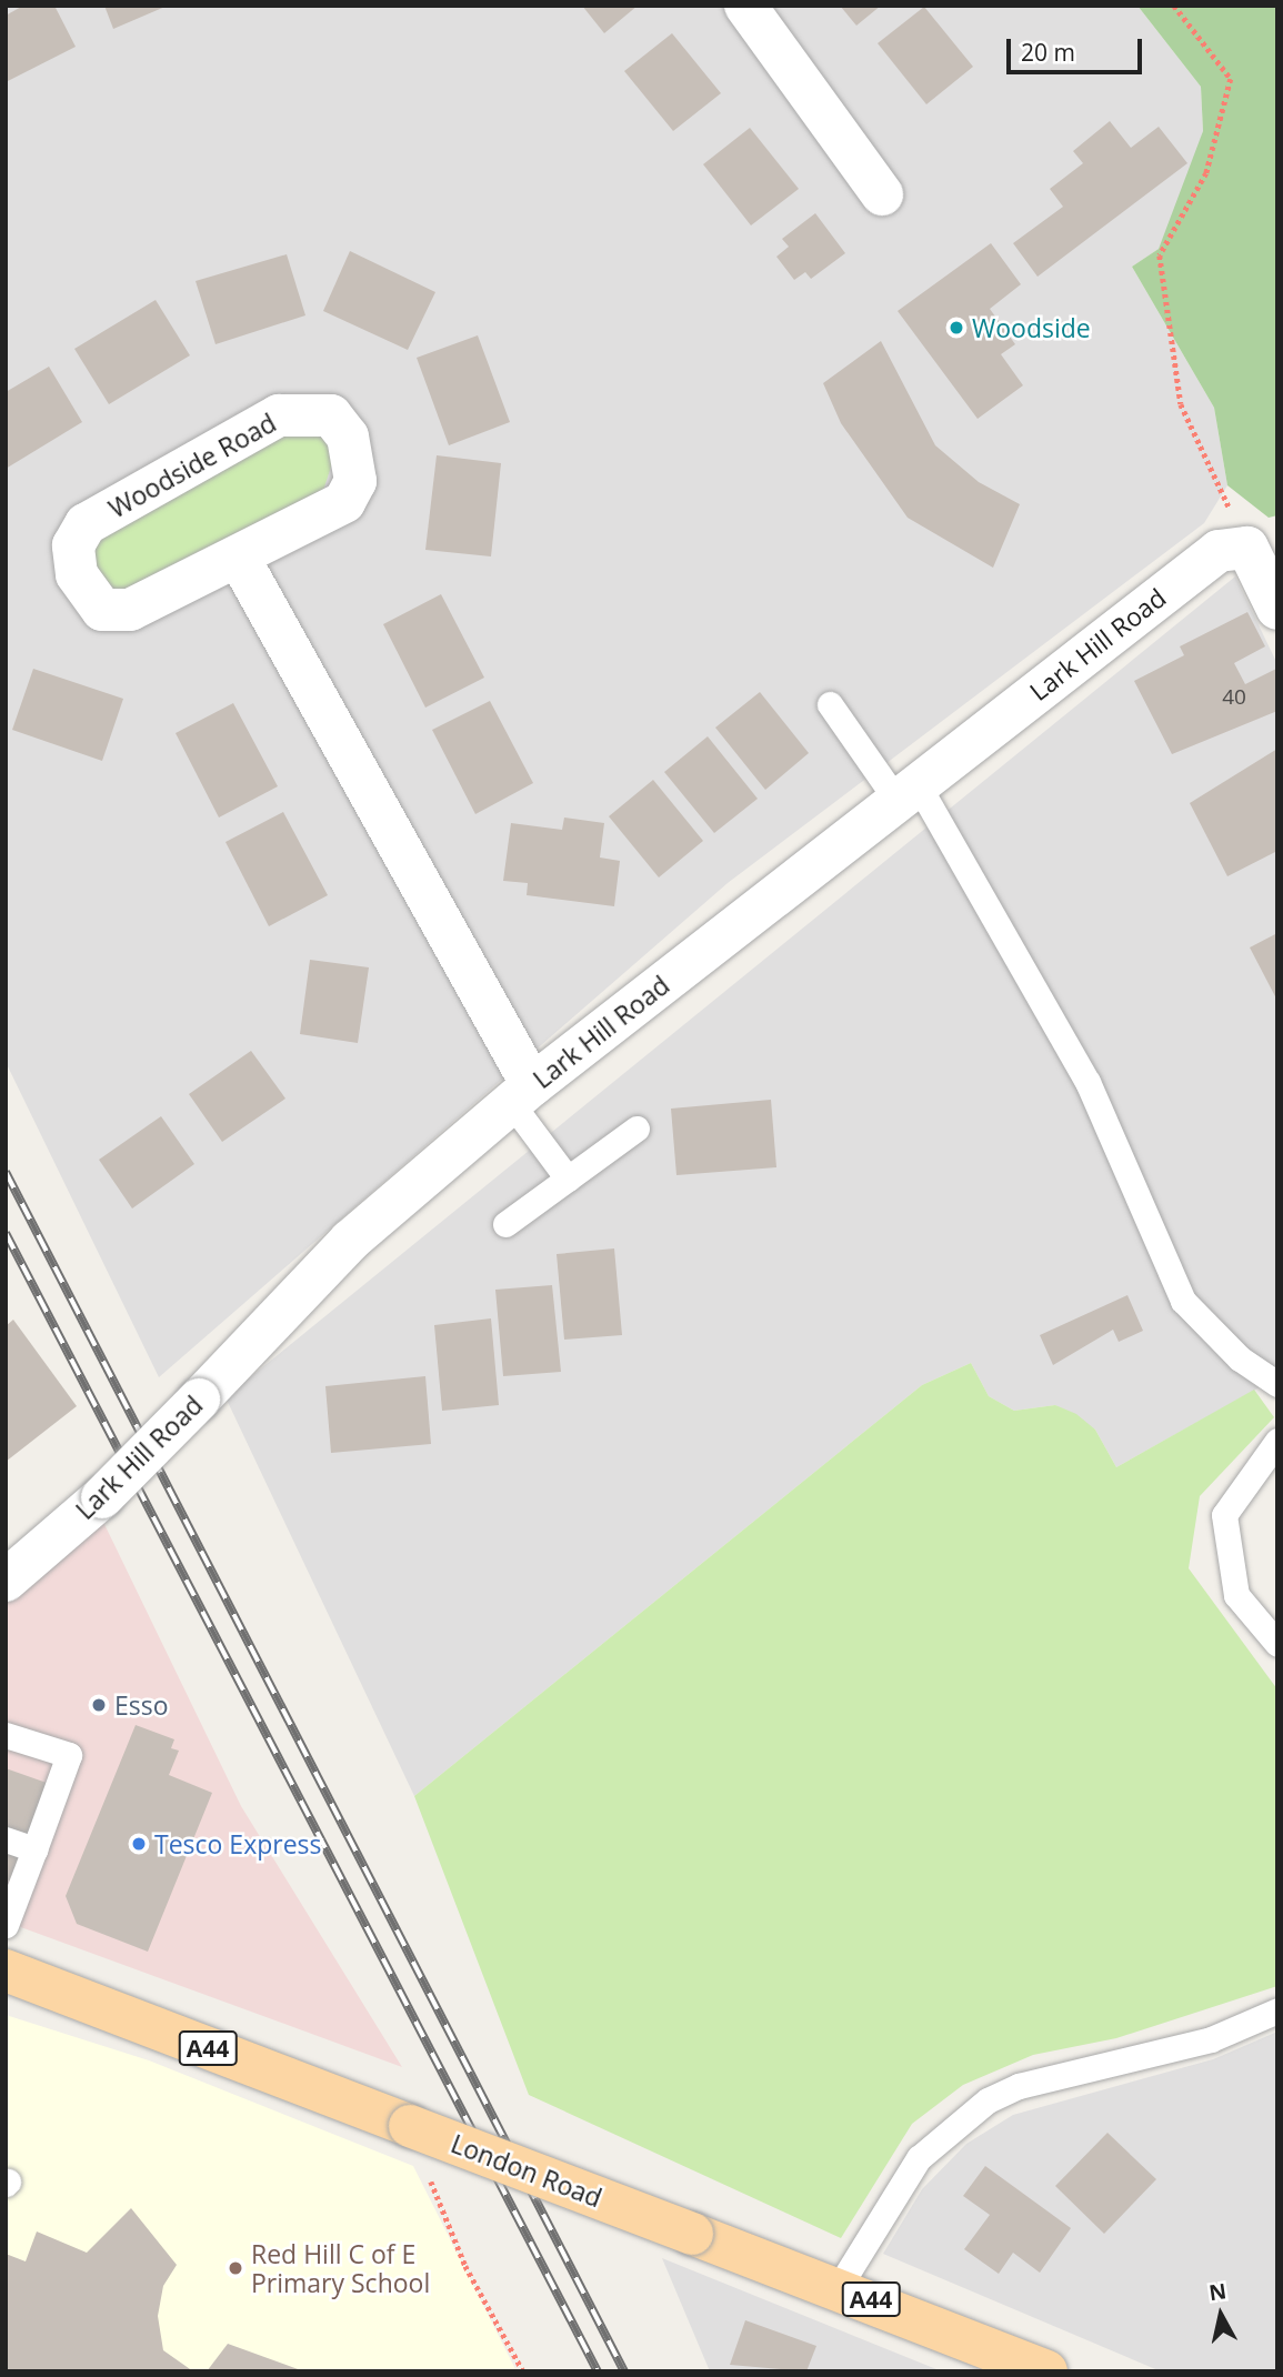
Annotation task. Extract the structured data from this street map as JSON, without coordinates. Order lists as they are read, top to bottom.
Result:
{
  "streets": {
    "main road": ["A44", "London Road"],
    "street": ["Woodside Road", "Lark Hill Road"]
  },
  "places": [
    "Woodside",
    "Esso",
    "Tesco Express",
    "Red Hill C of E Primary School"
  ],
  "house_numbers": ["40"],
  "scale_bar": "20 m",
  "north": "top"
}
